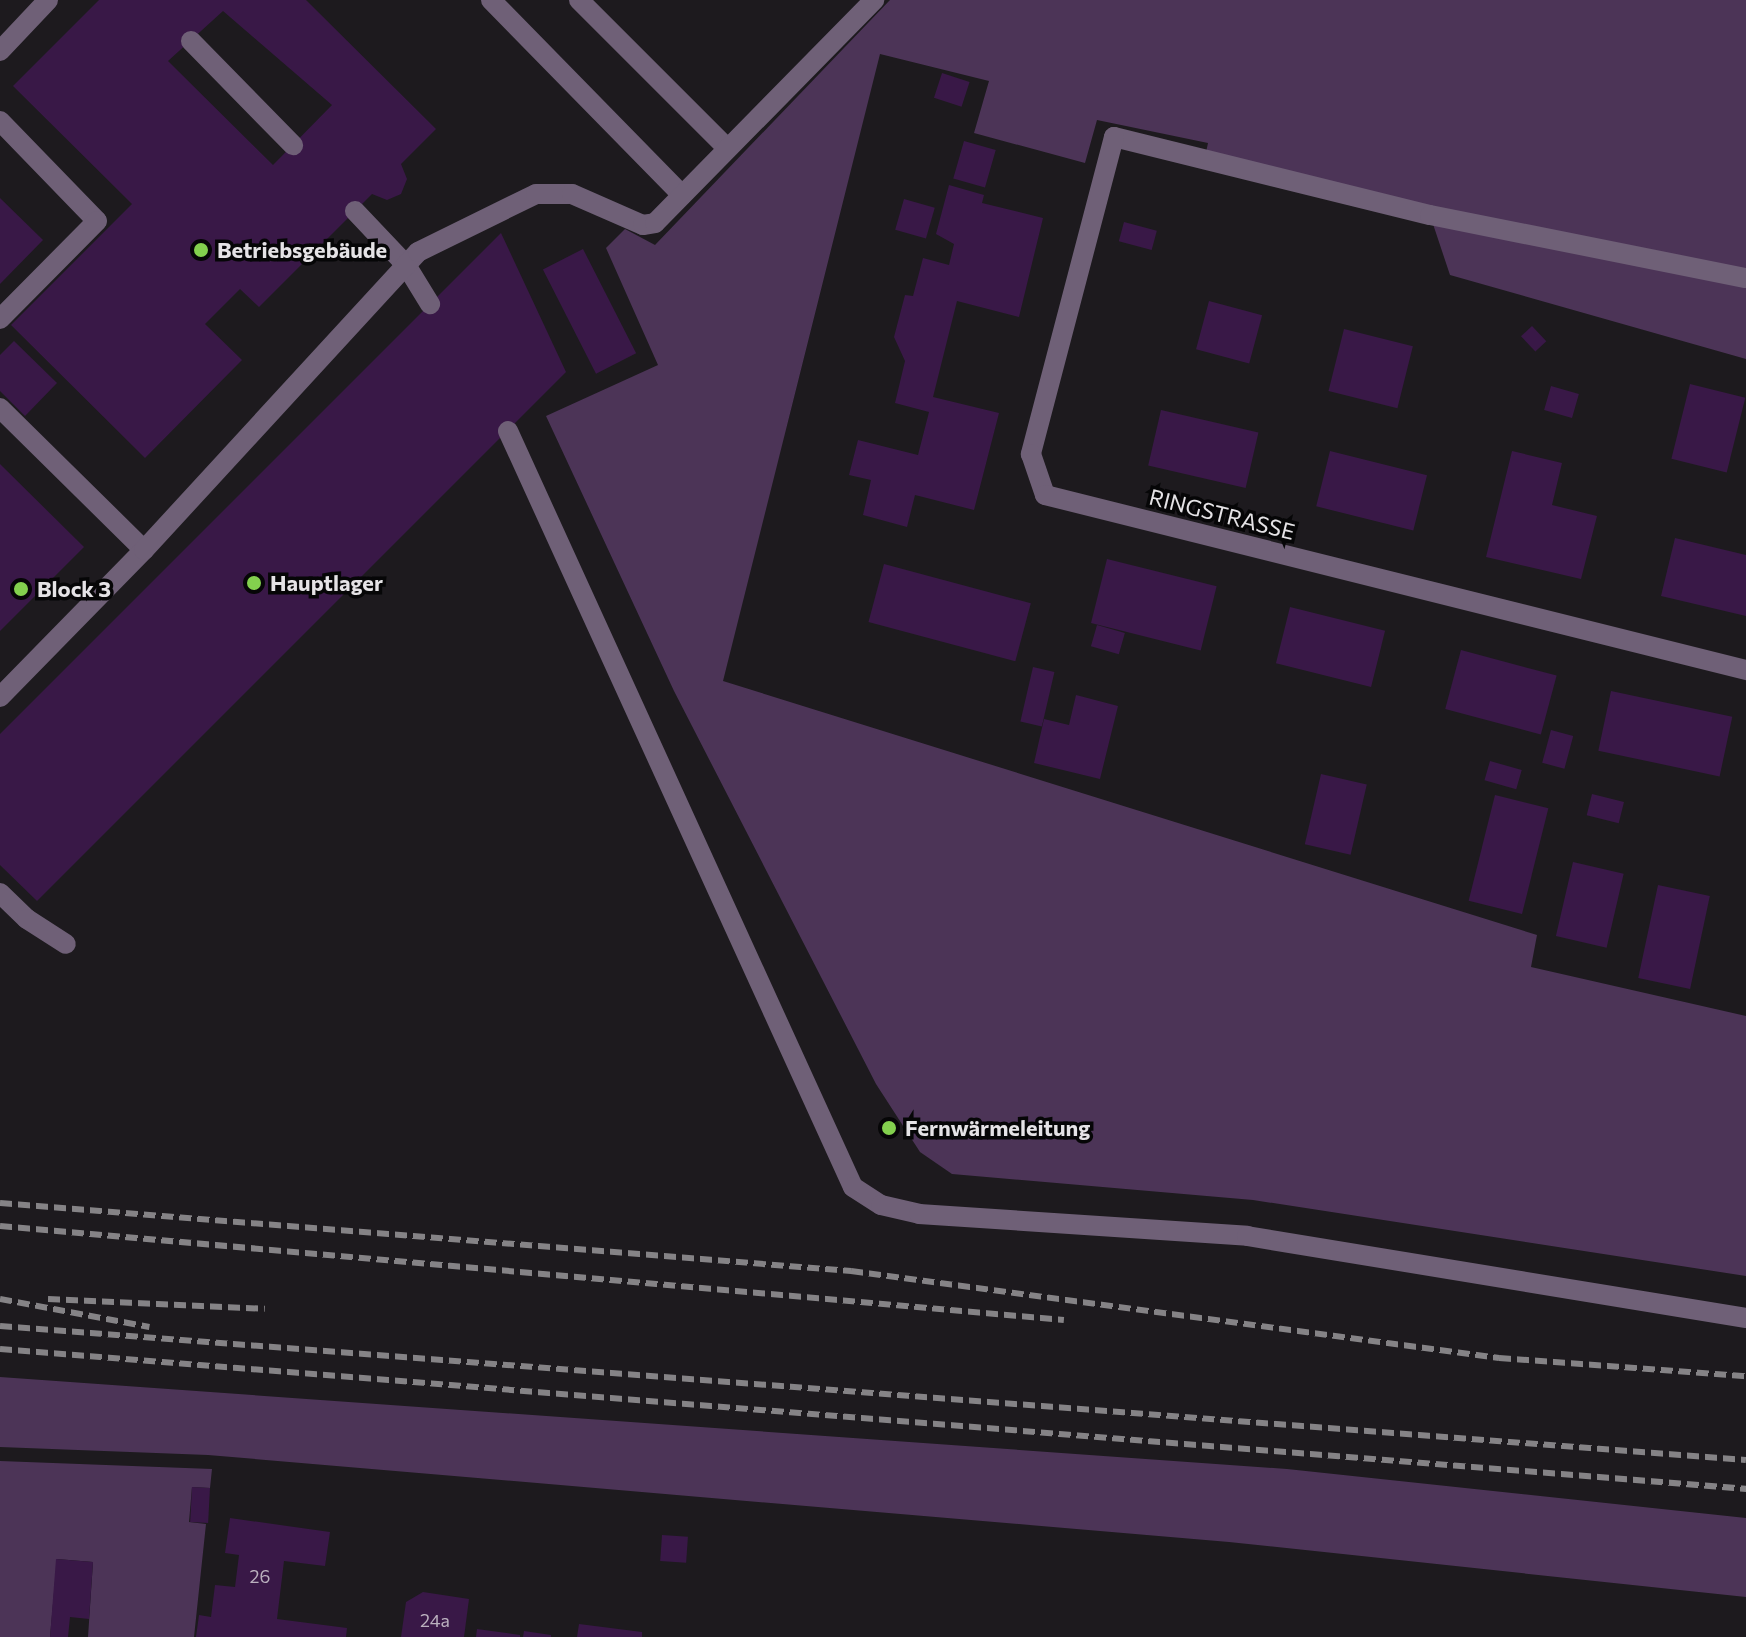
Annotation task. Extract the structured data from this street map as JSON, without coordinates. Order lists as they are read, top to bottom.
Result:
{
  "streets": {
    "street": ["RINGSTRASSE"]
  },
  "places": [
    "Betriebsgebäude",
    "Hauptlager",
    "Block 3",
    "Fernwärmeleitung"
  ],
  "house_numbers": ["26", "24a"]
}
